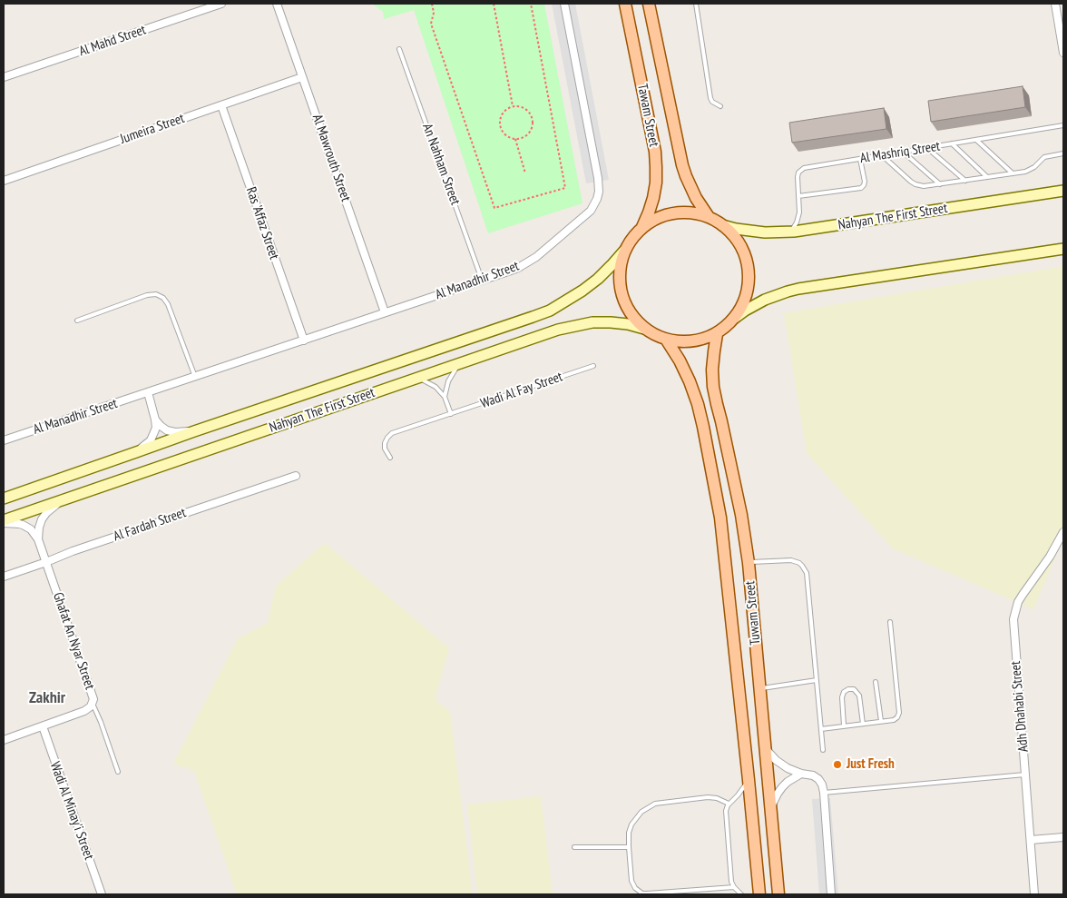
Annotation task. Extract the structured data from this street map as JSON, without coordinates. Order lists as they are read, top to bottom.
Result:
{
  "streets": {
    "main road": ["Tawam Street", "Nahyan The First Street", "Tuwam Street"],
    "street": [
      "Al Mahd Street",
      "Jumeira Street",
      "Al Mawrouth Street",
      "Ras 'Affaz Street",
      "Al Manadhir Street",
      "Al Fardah Street",
      "Ghafat An Nyar Street",
      "Adh Dhahabi Street",
      "Wadi Al Minay'i Street"
    ],
    "lane": ["Al Mashriq Street", "An Nahham Street", "Wadi Al Fay Street"]
  },
  "crossings": [
    ["Tawam Street", "Nahyan The First Street"],
    ["Tawam Street", "Tuwam Street"],
    ["Jumeira Street", "Al Mawrouth Street"],
    ["Jumeira Street", "Ras 'Affaz Street"],
    ["Al Mashriq Street", "Nahyan The First Street"],
    ["Al Mawrouth Street", "Al Manadhir Street"],
    ["An Nahham Street", "Al Manadhir Street"],
    ["Nahyan The First Street", "Tuwam Street"],
    ["Nahyan The First Street", "Ghafat An Nyar Street"],
    ["Ras 'Affaz Street", "Al Manadhir Street"],
    ["Al Fardah Street", "Ghafat An Nyar Street"],
    ["Ghafat An Nyar Street", "Wadi Al Minay'i Street"]
  ],
  "districts": ["Zakhir"],
  "places": ["Just Fresh"]
}
